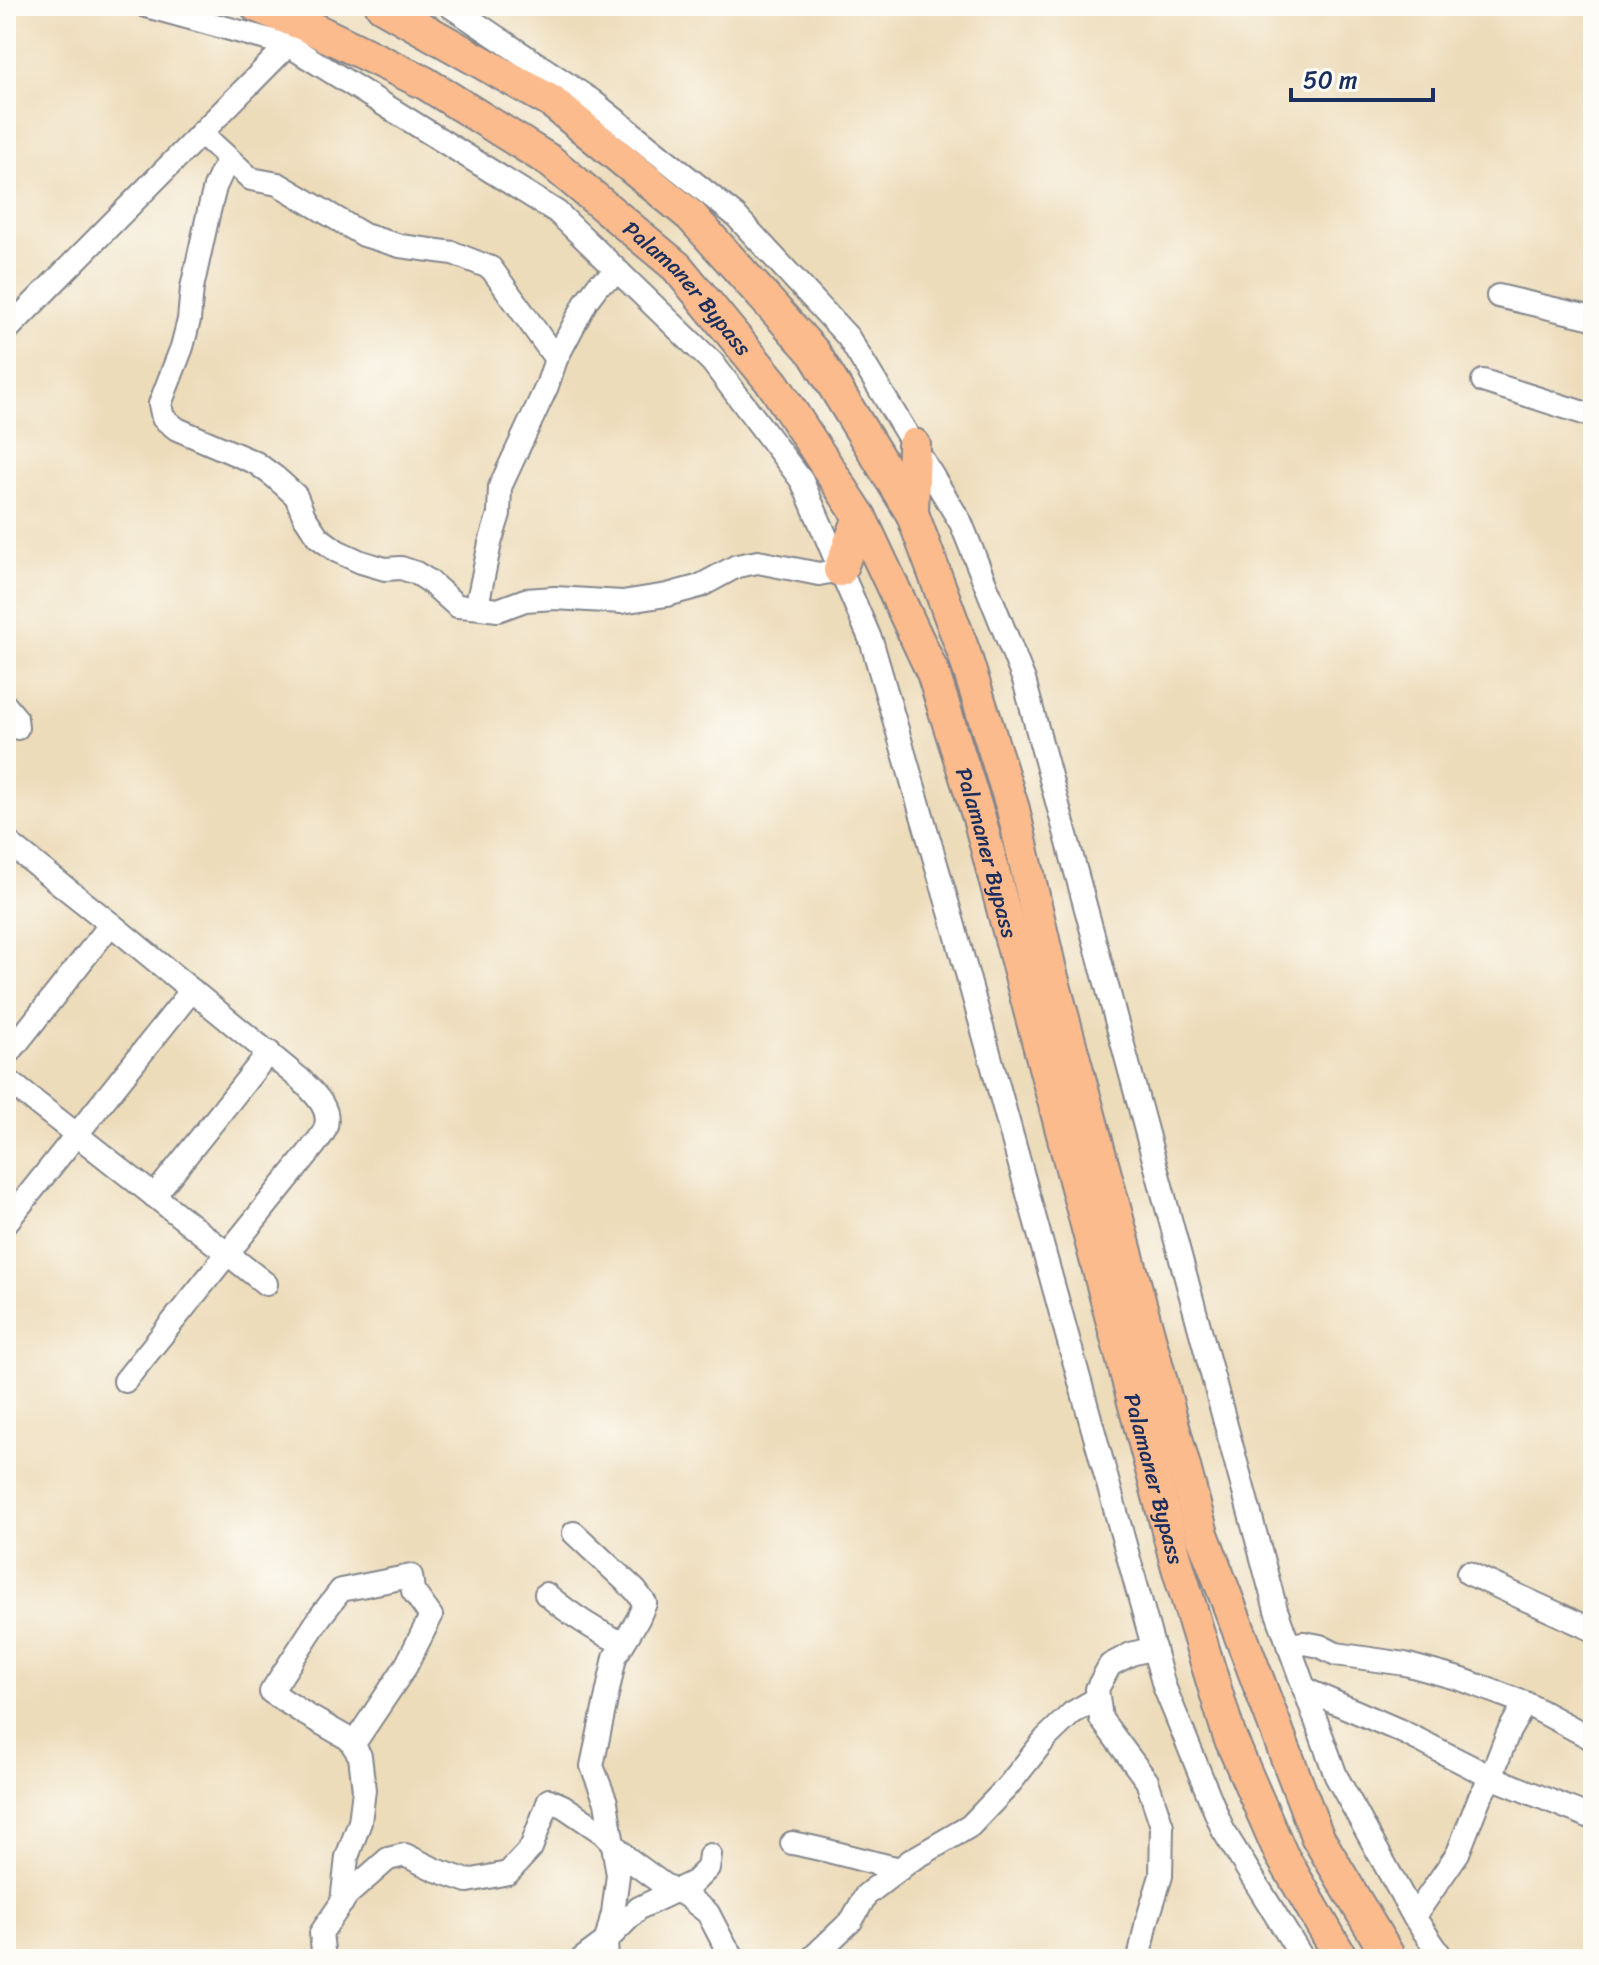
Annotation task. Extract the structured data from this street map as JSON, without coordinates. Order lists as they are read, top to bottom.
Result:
{
  "streets": {
    "highway": ["Palamaner Bypass"]
  },
  "scale_bar": "50 m"
}
